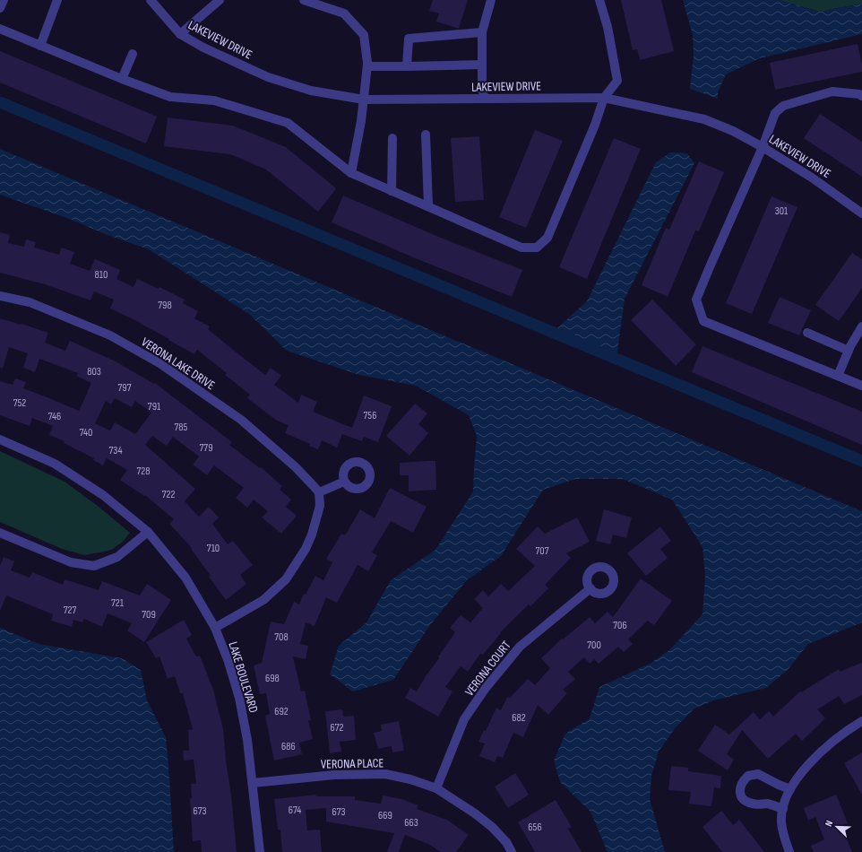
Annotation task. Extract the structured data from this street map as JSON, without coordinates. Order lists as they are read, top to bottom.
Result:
{
  "streets": {
    "street": [
      "LAKEVIEW DRIVE",
      "VERONA LAKE DRIVE",
      "VERONA COURT",
      "LAKE BOULEVARD",
      "VERONA PLACE"
    ]
  },
  "crossings": [
    ["VERONA COURT", "VERONA PLACE"],
    ["LAKE BOULEVARD", "VERONA PLACE"]
  ],
  "house_numbers": [
    "301",
    "810",
    "798",
    "803",
    "797",
    "752",
    "791",
    "756",
    "746",
    "785",
    "740",
    "779",
    "734",
    "728",
    "722",
    "710",
    "707",
    "721",
    "727",
    "709",
    "706",
    "708",
    "700",
    "698",
    "692",
    "682",
    "672",
    "686",
    "674",
    "673",
    "673",
    "669",
    "663",
    "656"
  ],
  "north": "top left"
}
